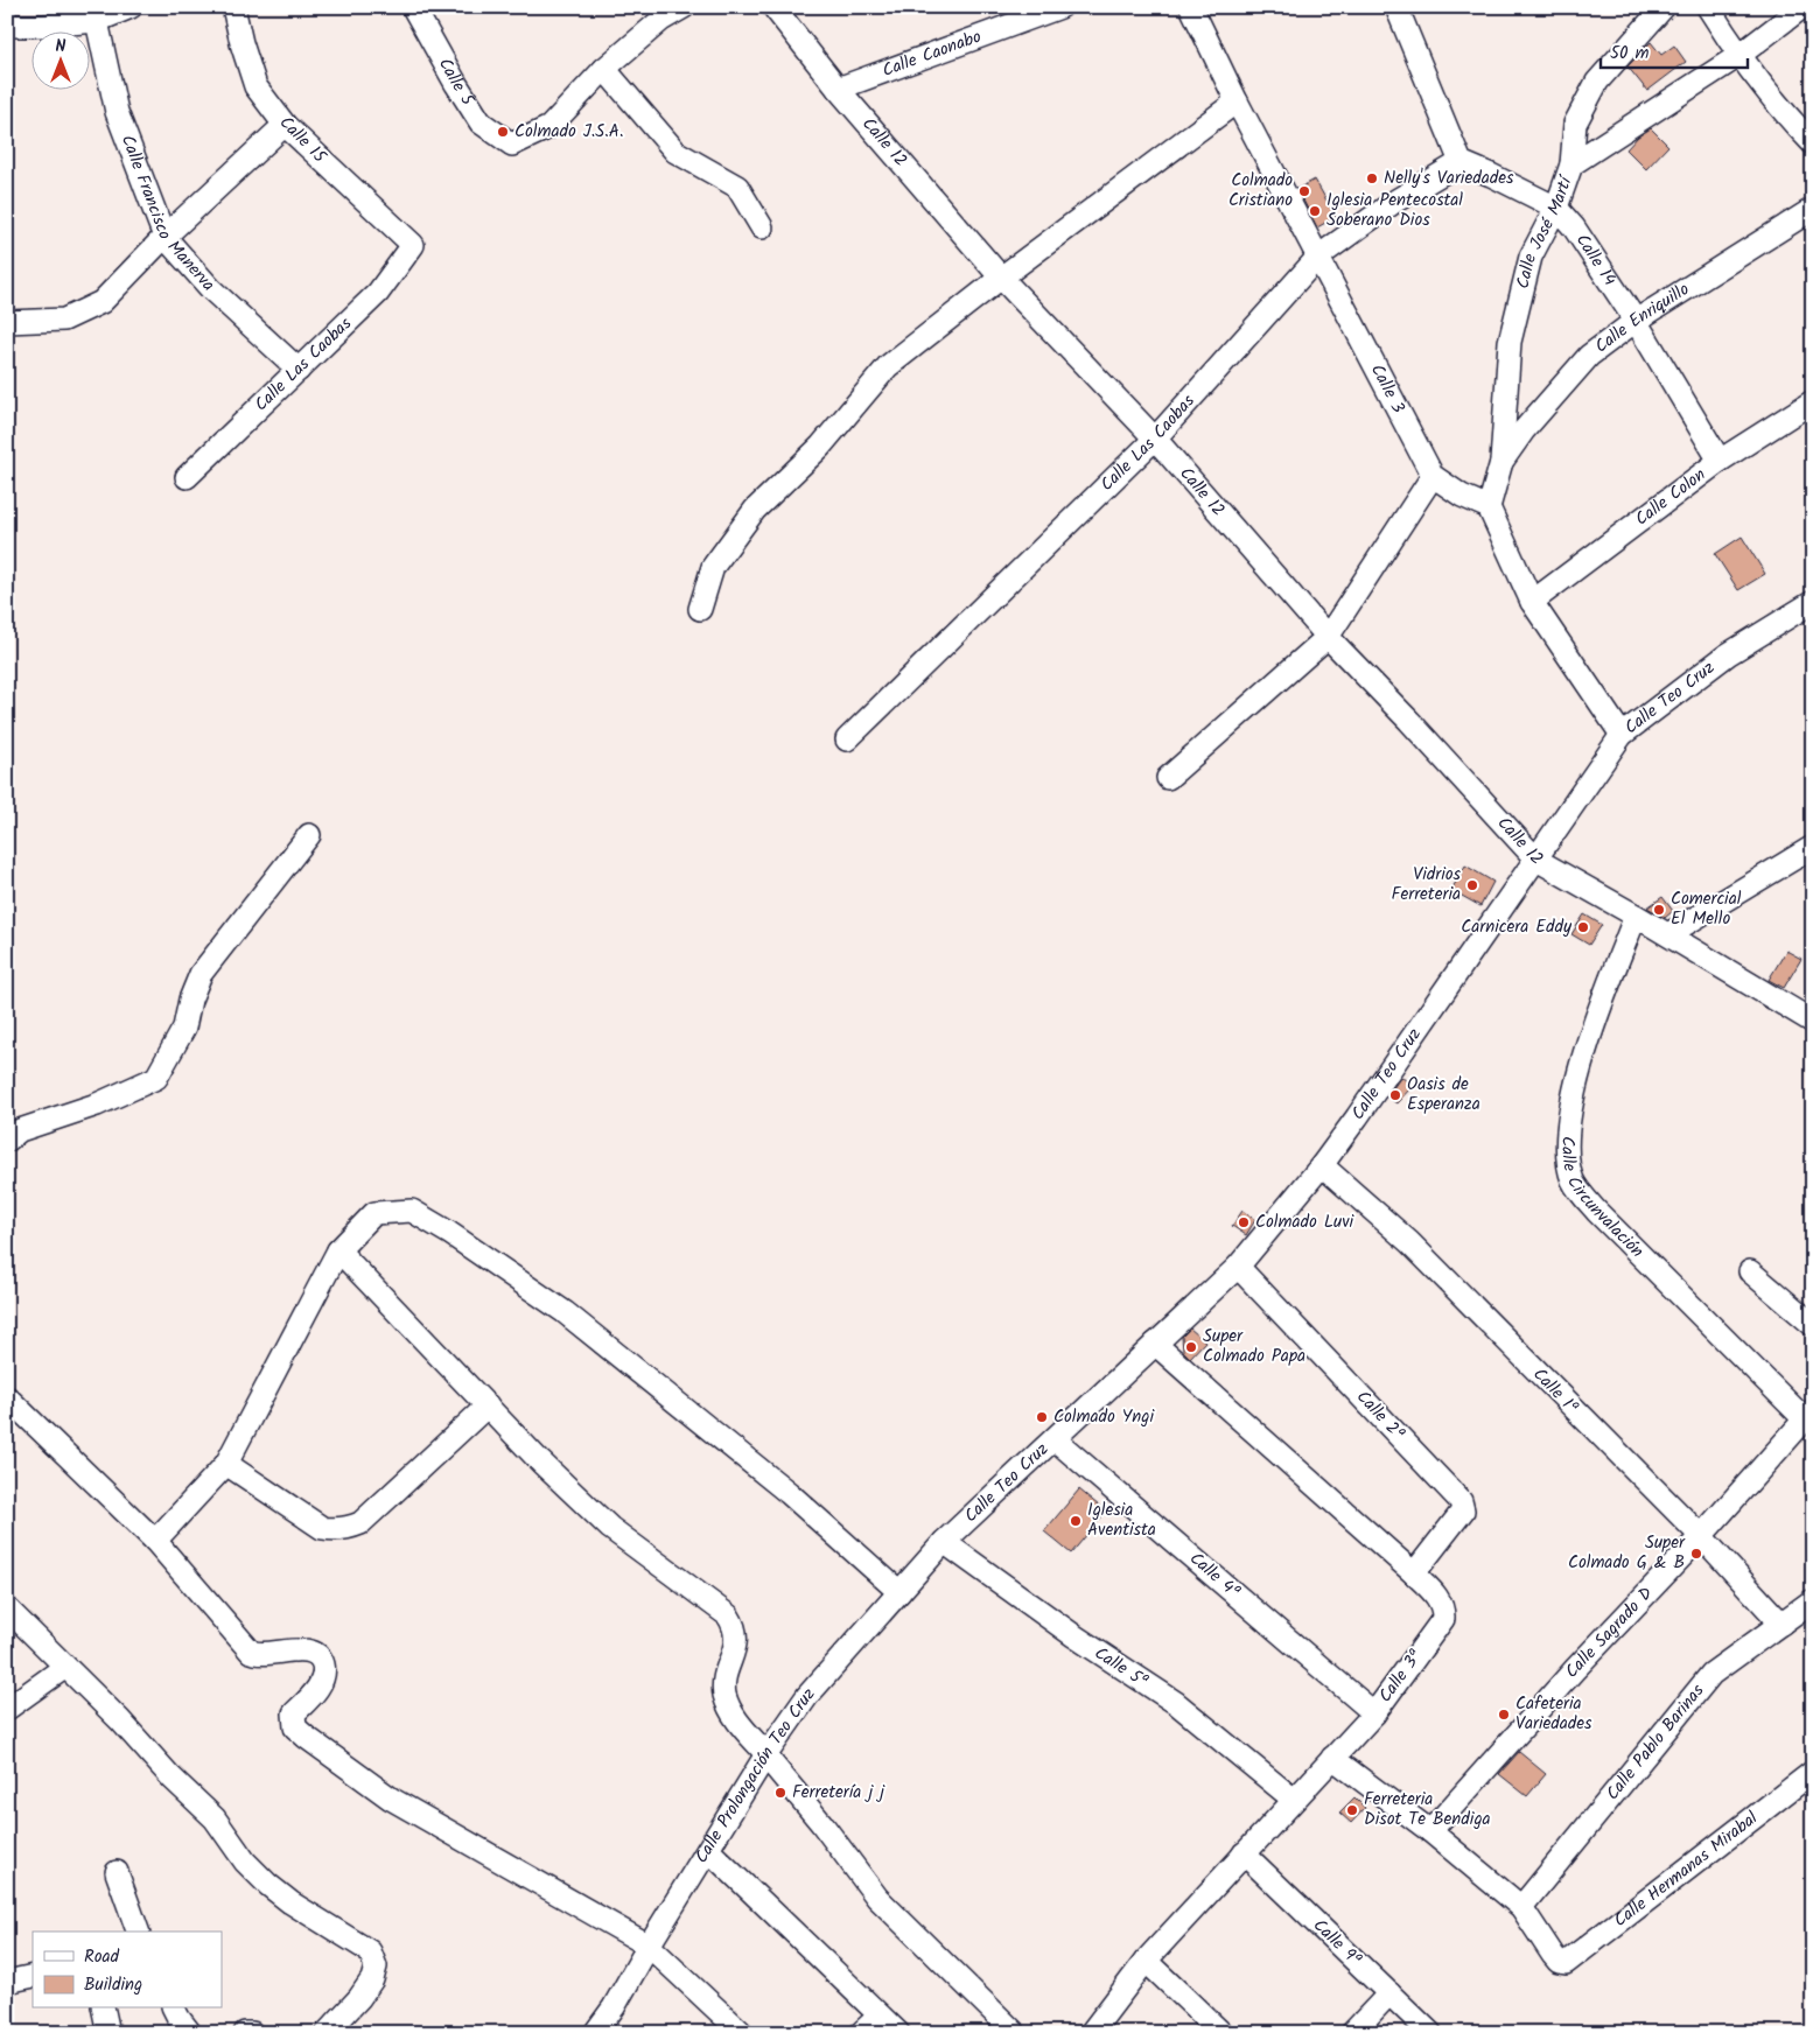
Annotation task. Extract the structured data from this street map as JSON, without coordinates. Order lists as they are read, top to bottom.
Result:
{
  "streets": {
    "street": [
      "Calle Caonabo",
      "Calle 5",
      "Calle 15",
      "Calle 12",
      "Calle Francisco Manerva",
      "Calle José Martí",
      "Calle 14",
      "Calle Enriquillo",
      "Calle Las Caobas",
      "Calle 3",
      "Calle Colon",
      "Calle Teo Cruz",
      "Calle Circunvalación",
      "Calle 1ª",
      "Calle 2ª",
      "Calle 4ª",
      "Calle Sagrado D",
      "Calle 5ª",
      "Calle 3ª",
      "Calle Pablo Barinas",
      "Calle Prolongación Teo Cruz",
      "Calle Hermanas Mirabal",
      "Calle 9ª"
    ]
  },
  "crossings": [
    ["Calle Caonabo", "Calle 12"],
    ["Calle 15", "Calle Las Caobas"],
    ["Calle 12", "Calle Las Caobas"],
    ["Calle 12", "Calle Teo Cruz"],
    ["Calle 12", "Calle Circunvalación"],
    ["Calle Francisco Manerva", "Calle Las Caobas"],
    ["Calle José Martí", "Calle 14"],
    ["Calle José Martí", "Calle Enriquillo"],
    ["Calle José Martí", "Calle 3"],
    ["Calle 14", "Calle Enriquillo"],
    ["Calle 14", "Calle Las Caobas"],
    ["Calle 14", "Calle Colon"],
    ["Calle Las Caobas", "Calle 3"],
    ["Calle Teo Cruz", "Calle 1ª"],
    ["Calle Teo Cruz", "Calle 2ª"],
    ["Calle Teo Cruz", "Calle 4ª"],
    ["Calle Teo Cruz", "Calle 5ª"],
    ["Calle Teo Cruz", "Calle 3ª"],
    ["Calle Teo Cruz", "Calle Prolongación Teo Cruz"],
    ["Calle Circunvalación", "Calle Sagrado D"],
    ["Calle 1ª", "Calle Sagrado D"],
    ["Calle 1ª", "Calle Pablo Barinas"],
    ["Calle 2ª", "Calle 3ª"],
    ["Calle 4ª", "Calle 3ª"],
    ["Calle 5ª", "Calle 3ª"],
    ["Calle 5ª", "Calle Prolongación Teo Cruz"],
    ["Calle 3ª", "Calle 9ª"],
    ["Calle Pablo Barinas", "Calle Hermanas Mirabal"]
  ],
  "places": [
    "Colmado J.S.A.",
    "Nelly's Variedades",
    "Colmado Cristiano",
    "Iglesia Pentecostal Soberano Dios",
    "Vidrios Ferreteria",
    "Comercial El Mello",
    "Carnicera Eddy",
    "Oasis de Esperanza",
    "Colmado Luvi",
    "Super Colmado Papa",
    "Colmado Yngi",
    "Iglesia Aventista",
    "Super Colmado G & B",
    "Cafeteria Variedades",
    "Ferretería j j",
    "Ferreteria Disot Te Bendiga"
  ],
  "legend": ["Road", "Building"],
  "scale_bar": "50 m",
  "north": "top"
}
